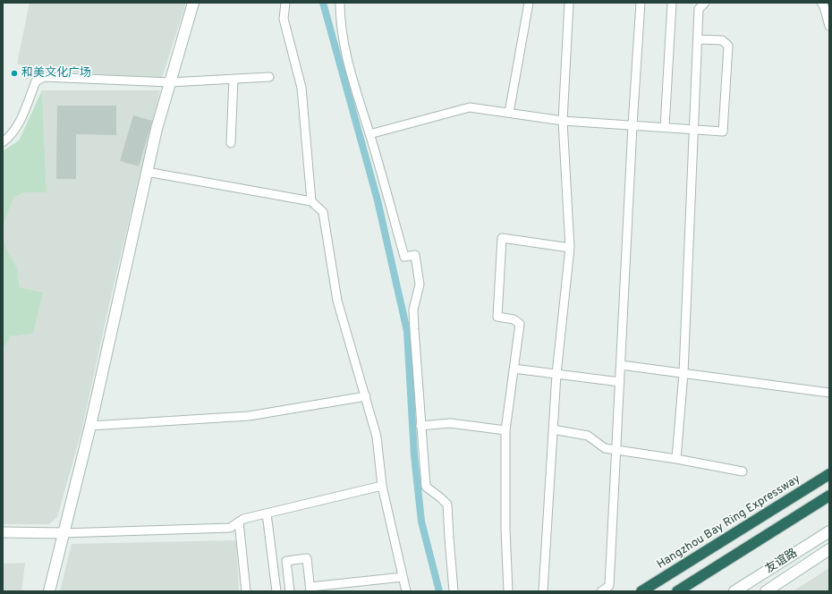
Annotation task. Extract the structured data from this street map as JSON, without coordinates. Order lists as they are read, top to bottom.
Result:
{
  "streets": {
    "highway": ["Hangzhou Bay Ring Expressway"],
    "main road": ["友谊路"]
  },
  "places": ["和美文化广场"]
}
